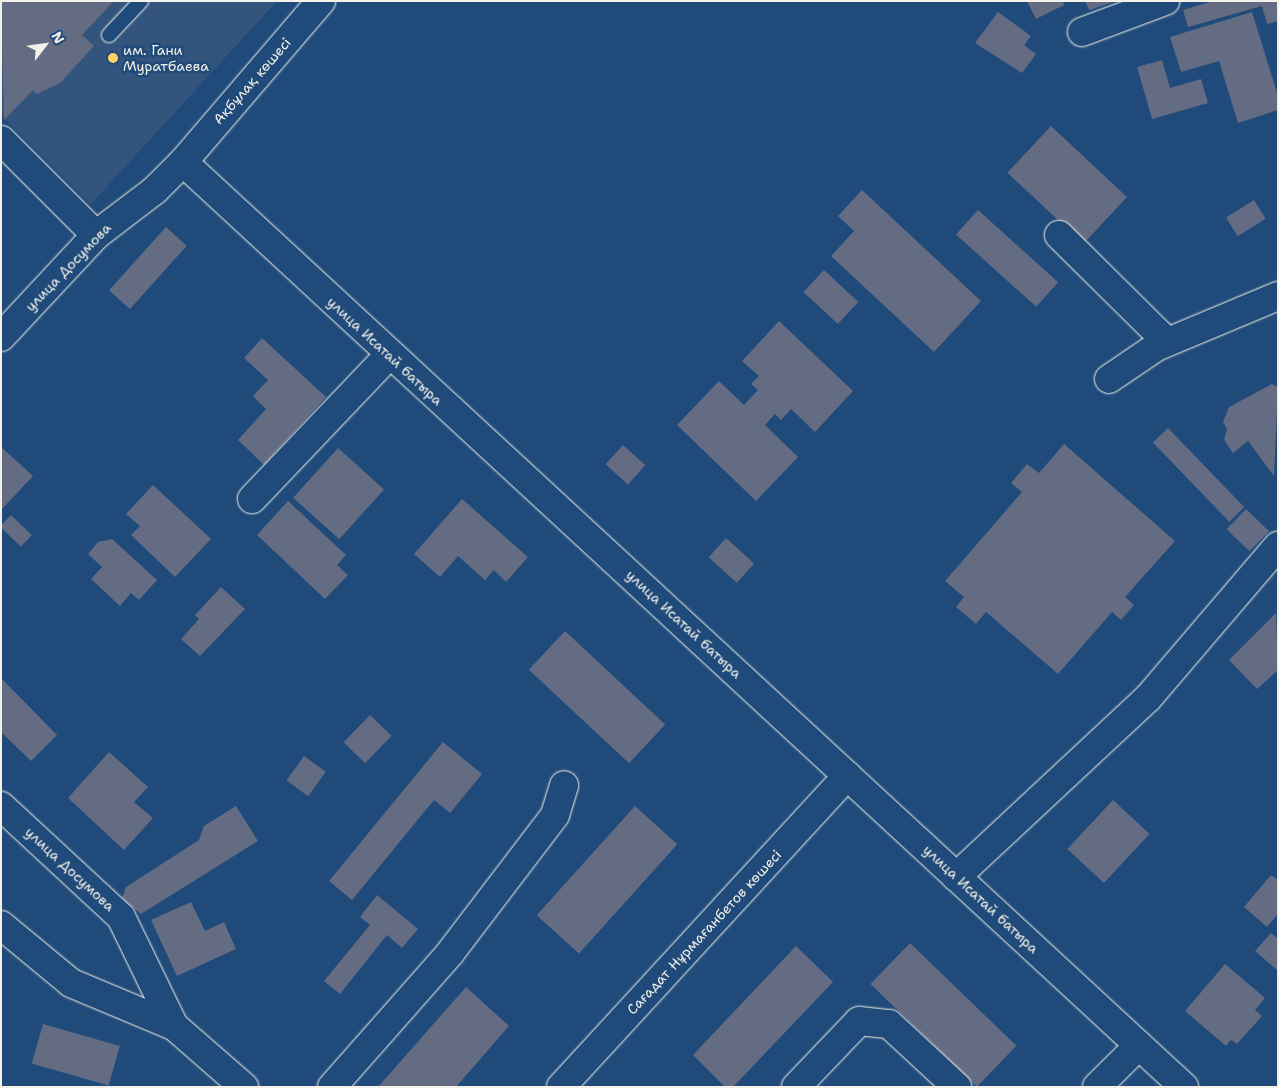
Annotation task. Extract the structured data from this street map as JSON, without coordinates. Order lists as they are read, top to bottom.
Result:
{
  "streets": {
    "street": [
      "Ақбұлақ көшесі",
      "улица Досумова",
      "улица Исатай батыра",
      "Сағадат Нұрмағанбетов көшесі"
    ]
  },
  "crossings": [
    ["Ақбұлақ көшесі", "улица Досумова"],
    ["Ақбұлақ көшесі", "улица Исатай батыра"],
    ["улица Досумова", "улица Исатай батыра"],
    ["улица Исатай батыра", "Сағадат Нұрмағанбетов көшесі"]
  ],
  "places": ["им. Гани Муратбаева"],
  "north": "top right"
}
